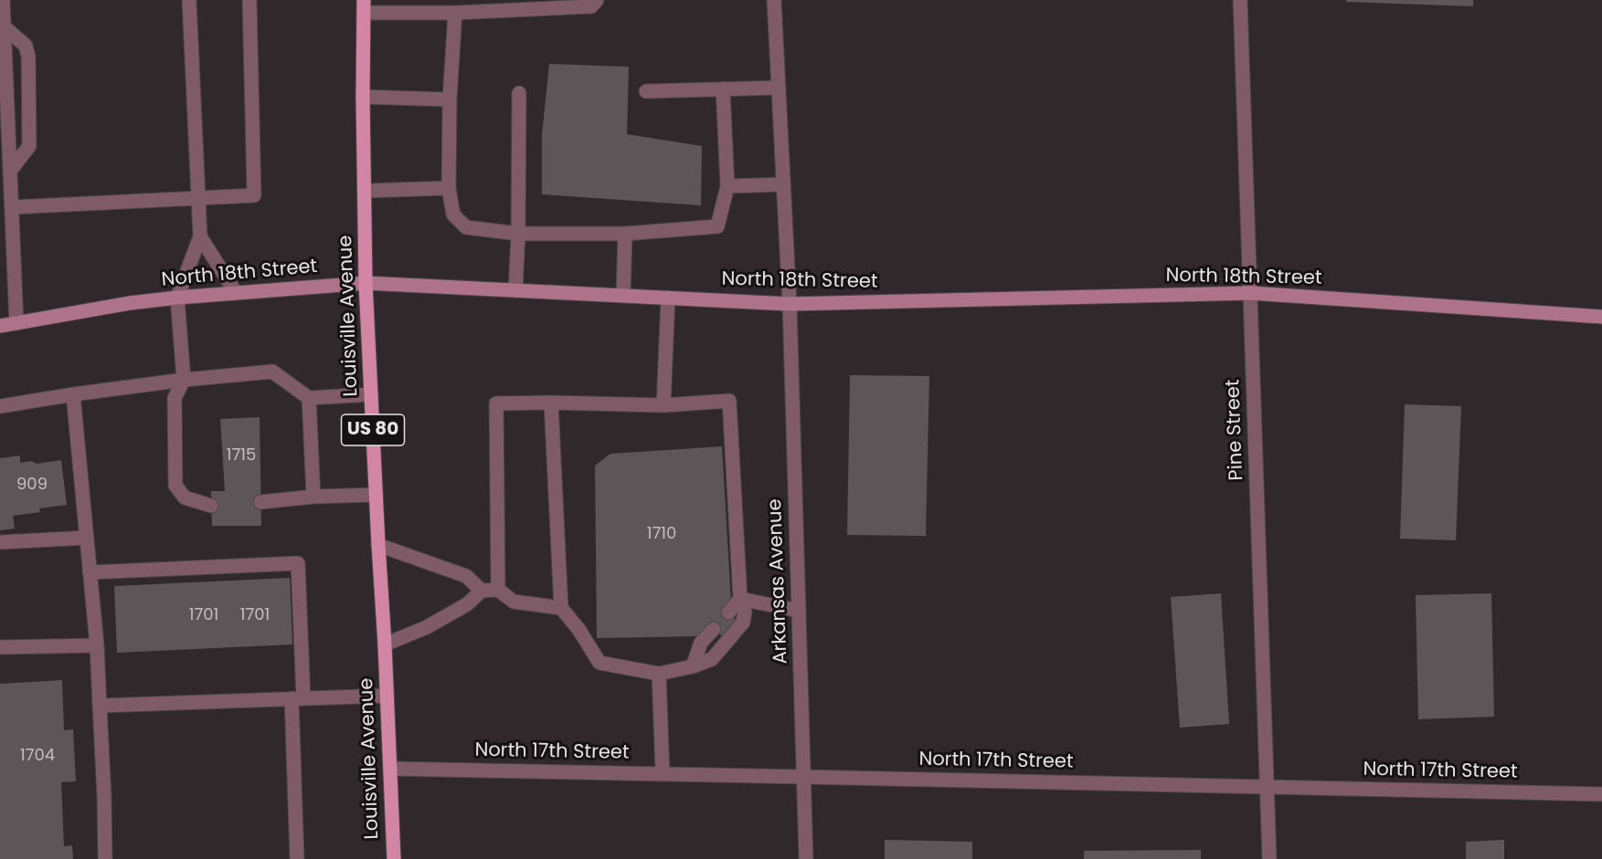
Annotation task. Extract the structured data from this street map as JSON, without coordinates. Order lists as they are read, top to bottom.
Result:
{
  "streets": {
    "main road": ["North 18th Street", "Louisville Avenue", "US 80"],
    "street": ["Pine Street", "Arkansas Avenue", "North 17th Street"]
  },
  "crossings": [
    ["North 18th Street", "Louisville Avenue"],
    ["North 18th Street", "Pine Street"],
    ["North 18th Street", "Arkansas Avenue"],
    ["Louisville Avenue", "North 17th Street"],
    ["Pine Street", "North 17th Street"],
    ["Arkansas Avenue", "North 17th Street"]
  ],
  "house_numbers": [
    "1715",
    "909",
    "1710",
    "1701",
    "1701",
    "1704"
  ]
}
